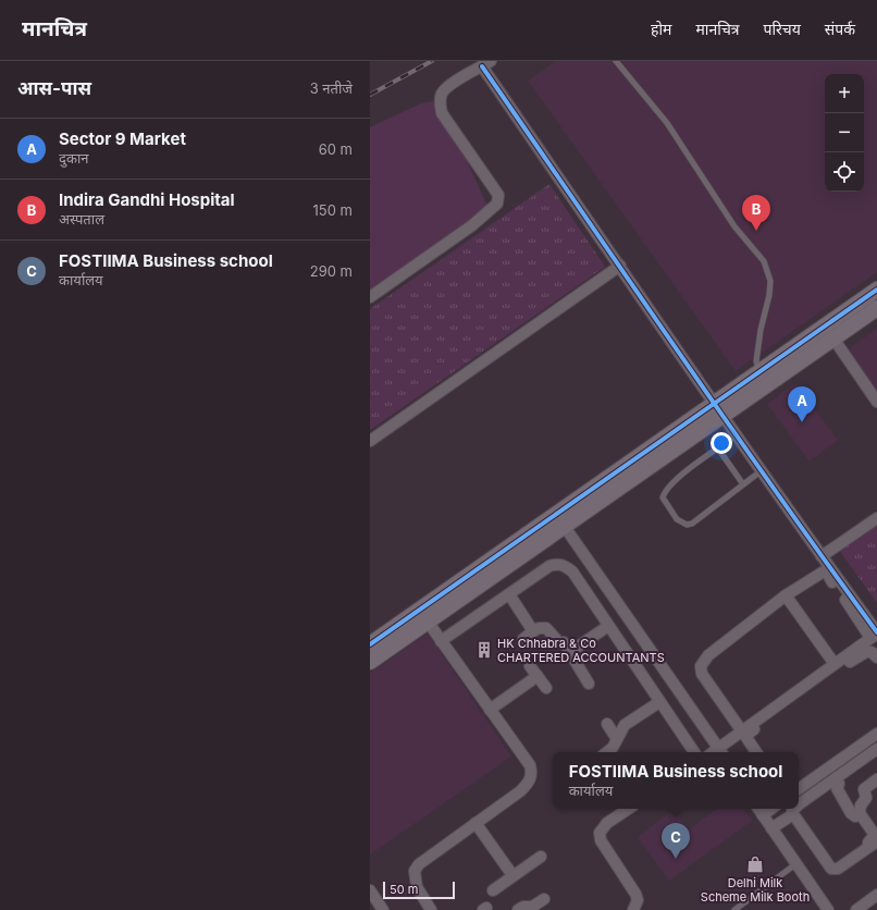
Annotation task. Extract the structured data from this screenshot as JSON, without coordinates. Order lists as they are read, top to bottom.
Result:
{
  "places": {
    "building": ["HK Chhabra & Co CHARTERED ACCOUNTANTS"],
    "shop": ["Delhi Milk Scheme Milk Booth"]
  },
  "scale_bar": "50 m",
  "page": {
    "header": "मानचित्र",
    "nav": [
      "होम",
      "मानचित्र",
      "परिचय",
      "संपर्क"
    ],
    "heading": ["आस-पास", "3 नतीजे"],
    "map_buttons": ["+", "−"],
    "list": [
      {
        "mark": "A",
        "name": "Sector 9 Market",
        "note": "दुकान",
        "value": "60 m"
      },
      {
        "mark": "B",
        "name": "Indira Gandhi Hospital",
        "note": "अस्पताल",
        "value": "150 m"
      },
      {
        "mark": "C",
        "name": "FOSTIIMA Business school",
        "note": "कार्यालय",
        "value": "290 m"
      }
    ],
    "pins": ["B", "A", "C"],
    "popup": ["FOSTIIMA Business school", "कार्यालय"],
    "scale": "50 m"
  }
}
